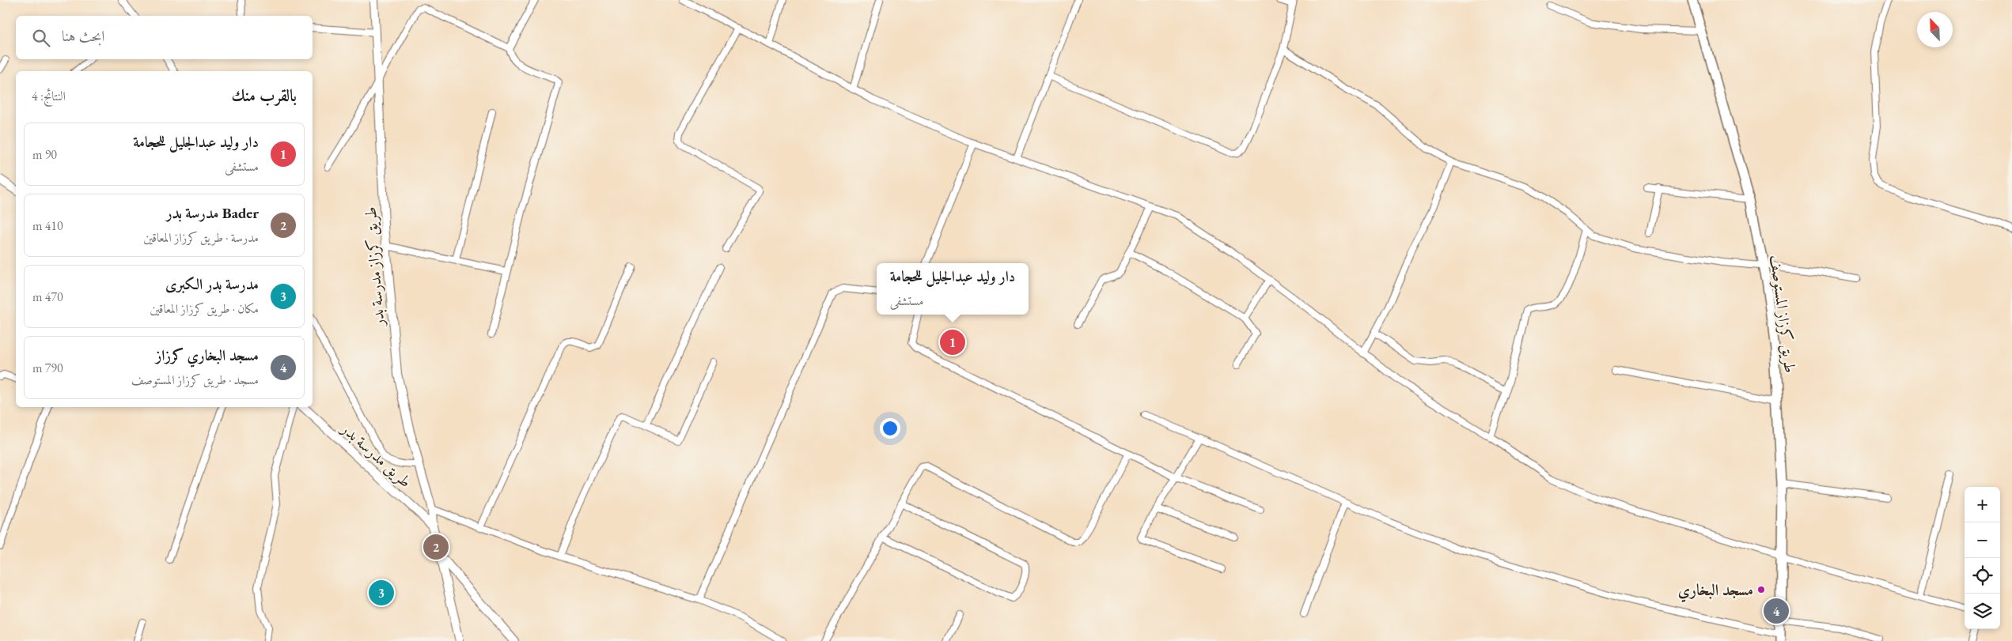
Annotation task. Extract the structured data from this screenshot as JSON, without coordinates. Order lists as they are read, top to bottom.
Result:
{
  "streets": {
    "main road": ["طريق كرزاز المستوصف"],
    "street": ["طريق كرزاز مدرسة بدر", "طريق مدرسة بدر"]
  },
  "crossings": [
    ["طريق كرزاز مدرسة بدر", "طريق مدرسة بدر"]
  ],
  "places": ["مسجد البخاري"],
  "north": "top left",
  "page": {
    "search": "ابحث هنا",
    "heading": ["بالقرب منك", "النتائج: 4"],
    "list": [
      {
        "mark": "1",
        "name": "دار وليد عبدالجليل للحجامة",
        "note": "مستشفى",
        "value": "90 m"
      },
      {
        "mark": "2",
        "name": "Bader مدرسة بدر",
        "note": "مدرسة · طريق كرزاز المعاقين",
        "value": "410 m"
      },
      {
        "mark": "3",
        "name": "مدرسة بدر الكبرى",
        "note": "مكان · طريق كرزاز المعاقين",
        "value": "470 m"
      },
      {
        "mark": "4",
        "name": "مسجد البخاري كرزاز",
        "note": "مسجد · طريق كرزاز المستوصف",
        "value": "790 m"
      }
    ],
    "popup": ["دار وليد عبدالجليل للحجامة", "مستشفى"],
    "pins": [
      "1",
      "2",
      "3",
      "4"
    ],
    "map_buttons": ["+", "−"]
  }
}
